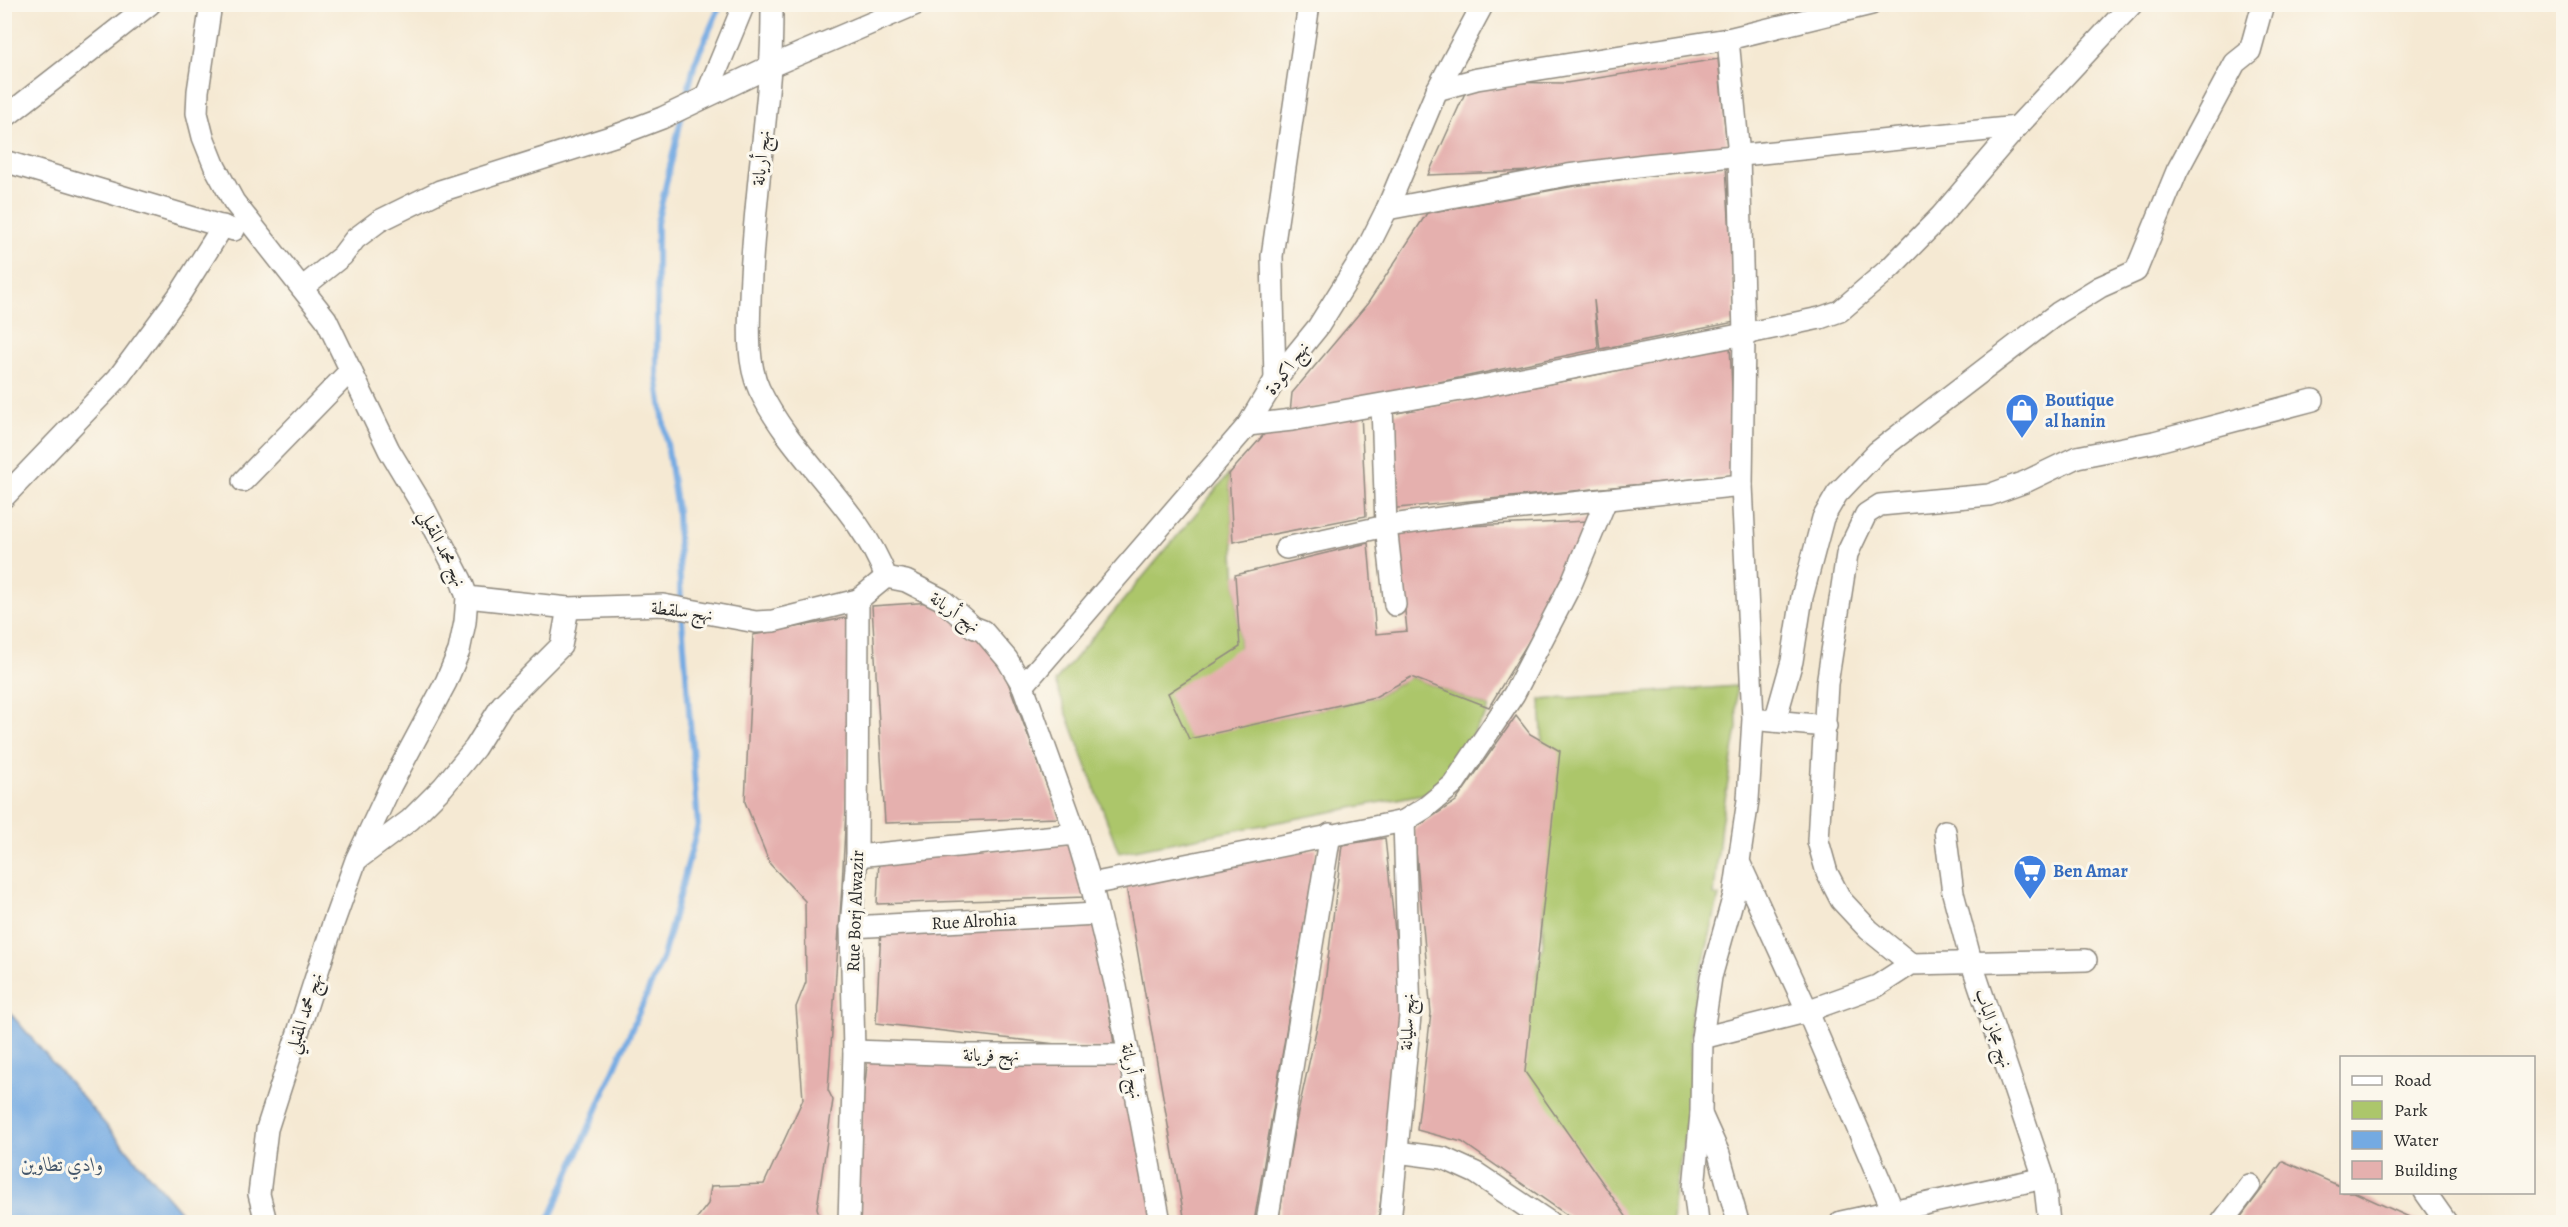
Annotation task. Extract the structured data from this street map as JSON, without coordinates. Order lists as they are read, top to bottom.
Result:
{
  "streets": {
    "street": [
      "نهج أريانة",
      "نهج اكودة",
      "نهج محمد المقبلي",
      "نهج سلقطة",
      "Rue Borj Alwazir",
      "Rue Alrohia",
      "نهج سليانة",
      "نهج مجاز الباب",
      "نهج فريانة"
    ]
  },
  "crossings": [
    ["نهج أريانة", "نهج اكودة"],
    ["نهج أريانة", "نهج سلقطة"],
    ["نهج أريانة", "Rue Alrohia"],
    ["نهج أريانة", "نهج فريانة"],
    ["نهج محمد المقبلي", "نهج سلقطة"],
    ["نهج سلقطة", "Rue Borj Alwazir"],
    ["Rue Borj Alwazir", "Rue Alrohia"],
    ["Rue Borj Alwazir", "نهج فريانة"]
  ],
  "water": ["وادي تطاوين"],
  "places": {
    "shop": ["Boutique al hanin"],
    "supermarket": ["Ben Amar"]
  },
  "legend": [
    "Road",
    "Park",
    "Water",
    "Building"
  ]
}
